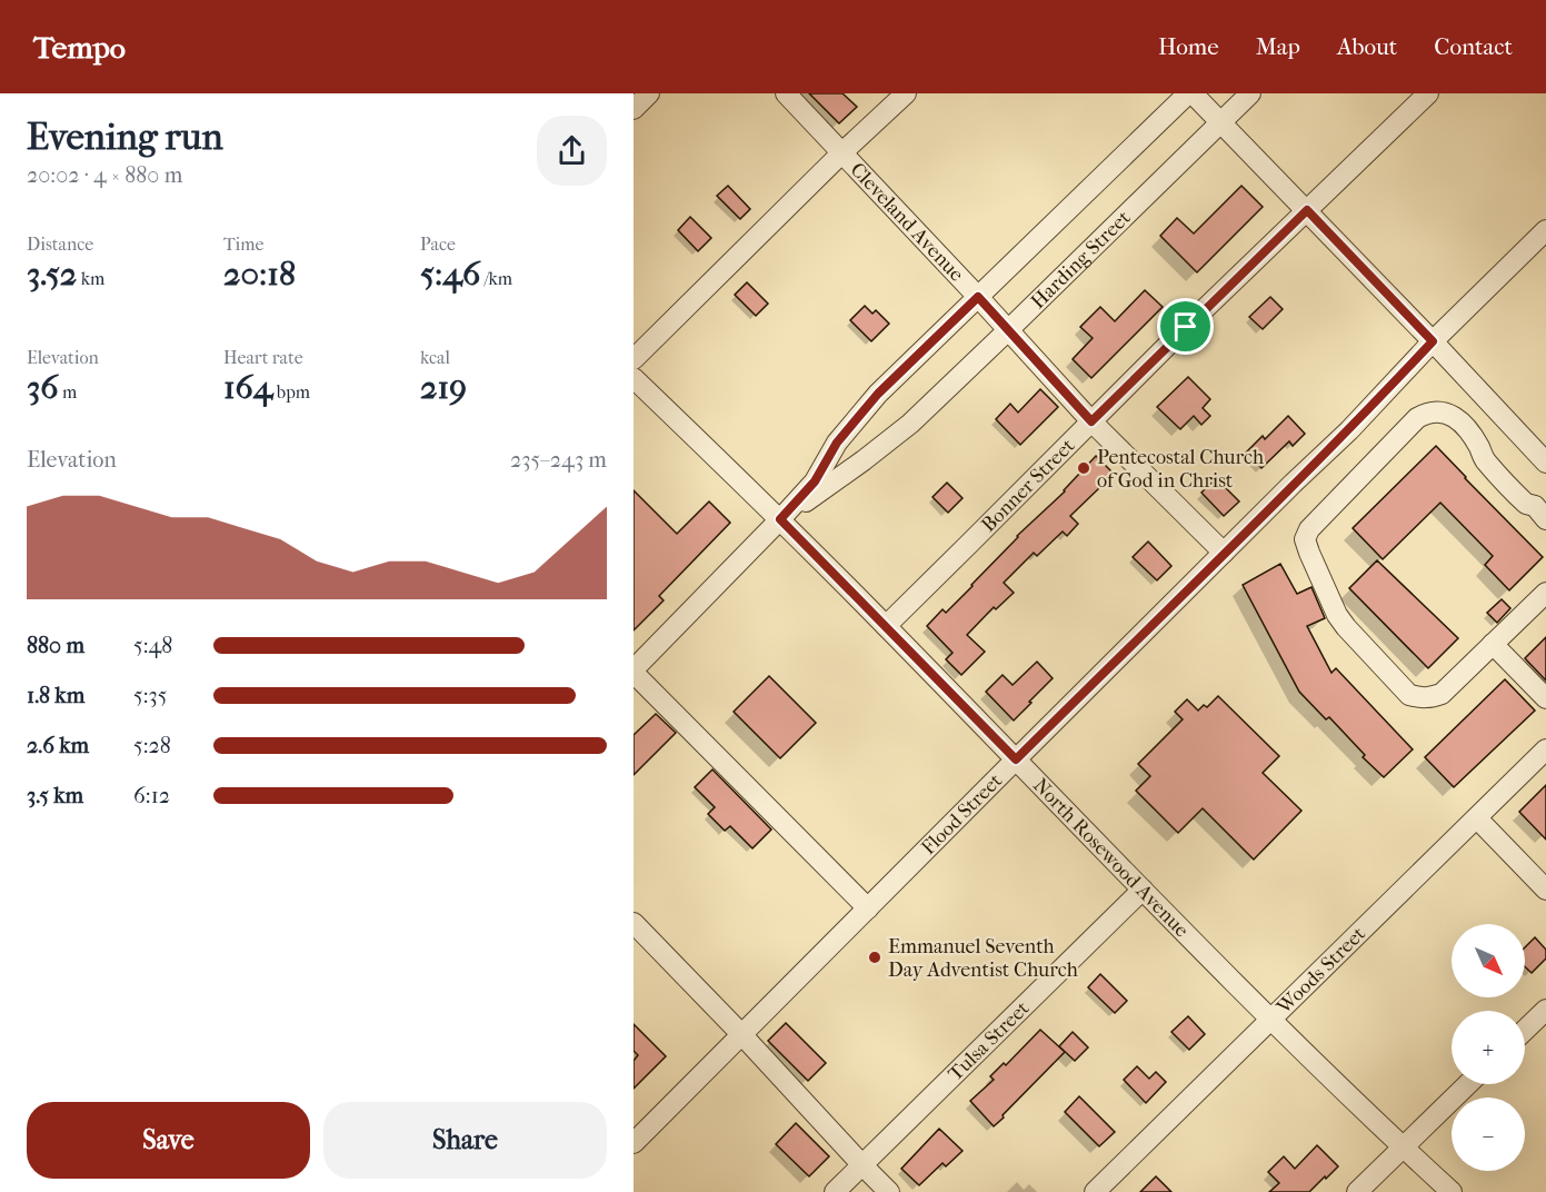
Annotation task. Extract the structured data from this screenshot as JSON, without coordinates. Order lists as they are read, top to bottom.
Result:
{
  "streets": {
    "street": [
      "Cleveland Avenue",
      "Harding Street",
      "Bonner Street",
      "Flood Street",
      "North Rosewood Avenue",
      "Woods Street",
      "Tulsa Street"
    ]
  },
  "crossings": [
    ["Cleveland Avenue", "Harding Street"],
    ["Cleveland Avenue", "Bonner Street"],
    ["Cleveland Avenue", "Flood Street"],
    ["Harding Street", "North Rosewood Avenue"],
    ["Bonner Street", "North Rosewood Avenue"],
    ["Flood Street", "North Rosewood Avenue"],
    ["North Rosewood Avenue", "Woods Street"],
    ["North Rosewood Avenue", "Tulsa Street"]
  ],
  "places": ["Pentecostal Church of God in Christ", "Emmanuel Seventh Day Adventist Church"],
  "north": "bottom right",
  "page": {
    "header": "Tempo",
    "nav": [
      "Home",
      "Map",
      "About",
      "Contact"
    ],
    "heading": ["Evening run", "20:02 · 4 × 880 m"],
    "stats": [
      ["Distance", "3.52 km"],
      ["Time", "20:18"],
      ["Pace", "5:46 /km"],
      ["Elevation", "36 m"],
      ["Heart rate", "164 bpm"],
      ["kcal", "219"]
    ],
    "chart": ["Elevation", "235–243 m"],
    "list": [
      {
        "name": "880 m",
        "note": "5:48"
      },
      {
        "name": "1.8 km",
        "note": "5:35"
      },
      {
        "name": "2.6 km",
        "note": "5:28"
      },
      {
        "name": "3.5 km",
        "note": "6:12"
      }
    ],
    "map_buttons": ["+", "−"],
    "buttons": ["Save", "Share"]
  }
}
